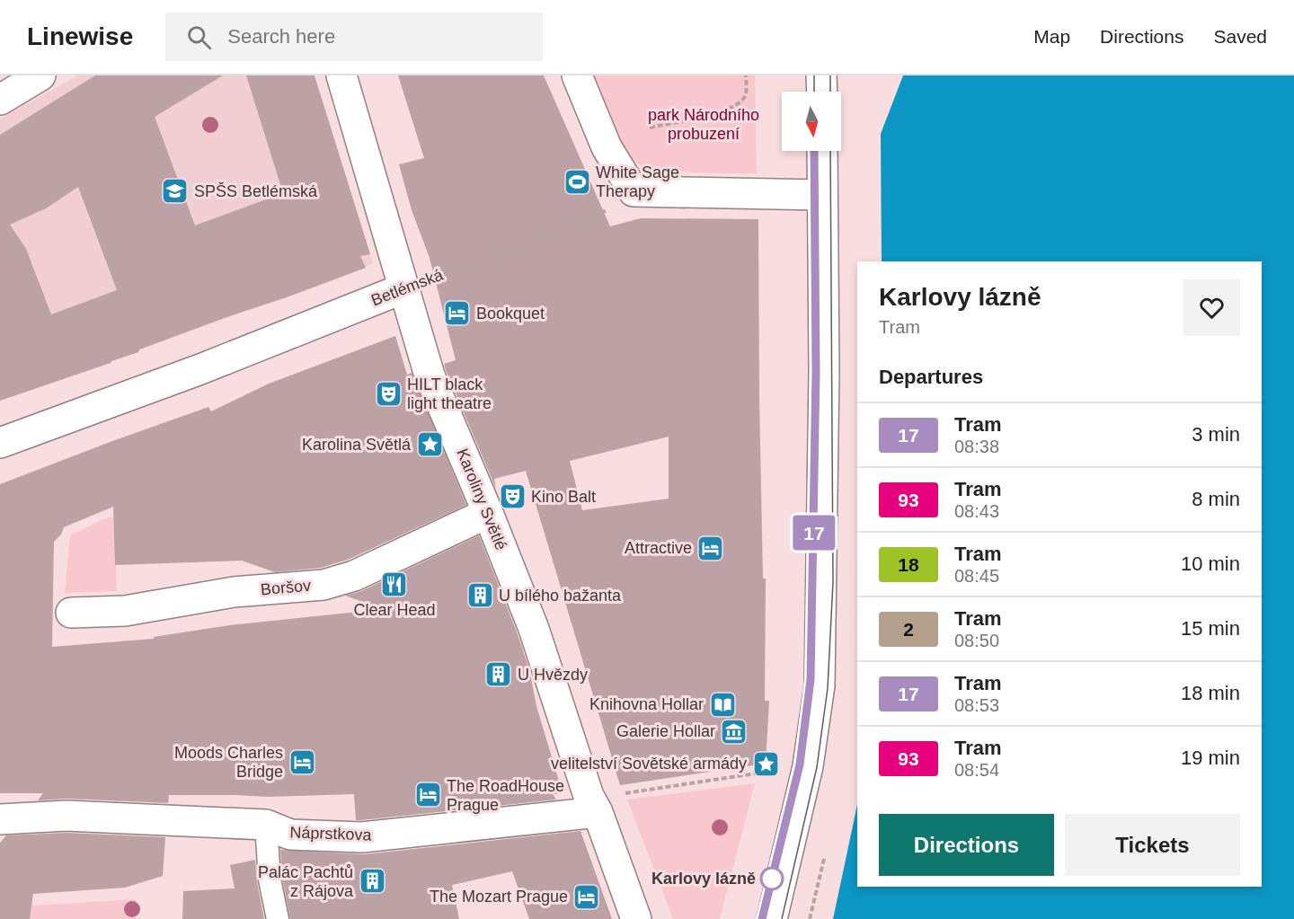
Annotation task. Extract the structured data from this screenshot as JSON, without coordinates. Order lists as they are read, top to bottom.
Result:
{
  "streets": {
    "street": [
      "Betlémská",
      "Karoliny Světlé",
      "Boršov",
      "Náprstkova"
    ]
  },
  "crossings": [
    ["Betlémská", "Karoliny Světlé"],
    ["Karoliny Světlé", "Boršov"],
    ["Karoliny Světlé", "Náprstkova"]
  ],
  "parks": ["park Národního probuzení"],
  "places": {
    "sports": ["White Sage Therapy"],
    "school or university": ["SPŠS Betlémská"],
    "hotel": [
      "Bookquet",
      "Attractive",
      "Moods Charles Bridge",
      "The RoadHouse Prague",
      "The Mozart Prague"
    ],
    "theatre": ["HILT black light theatre", "Kino Balt"],
    "place": ["Karolina Světlá", "velitelství Sovětské armády"],
    "restaurant": ["Clear Head"],
    "building": ["U bílého bažanta", "U Hvězdy", "Palác Pachtů z Rájova"],
    "library": ["Knihovna Hollar"],
    "museum": ["Galerie Hollar"],
    "other": ["Karlovy lázně"]
  },
  "lines": ["tram line 17"],
  "north": "bottom",
  "page": {
    "header": "Linewise",
    "search": "Search here",
    "nav": ["Map", "Directions", "Saved"],
    "on_map": "17",
    "heading": [
      ["Karlovy lázně", "Tram"],
      "Departures"
    ],
    "list": [
      {
        "mark": "17",
        "name": "Tram",
        "note": "08:38",
        "value": "3 min"
      },
      {
        "mark": "93",
        "name": "Tram",
        "note": "08:43",
        "value": "8 min"
      },
      {
        "mark": "18",
        "name": "Tram",
        "note": "08:45",
        "value": "10 min"
      },
      {
        "mark": "2",
        "name": "Tram",
        "note": "08:50",
        "value": "15 min"
      },
      {
        "mark": "17",
        "name": "Tram",
        "note": "08:53",
        "value": "18 min"
      },
      {
        "mark": "93",
        "name": "Tram",
        "note": "08:54",
        "value": "19 min"
      }
    ],
    "buttons": ["Directions", "Tickets"]
  }
}
